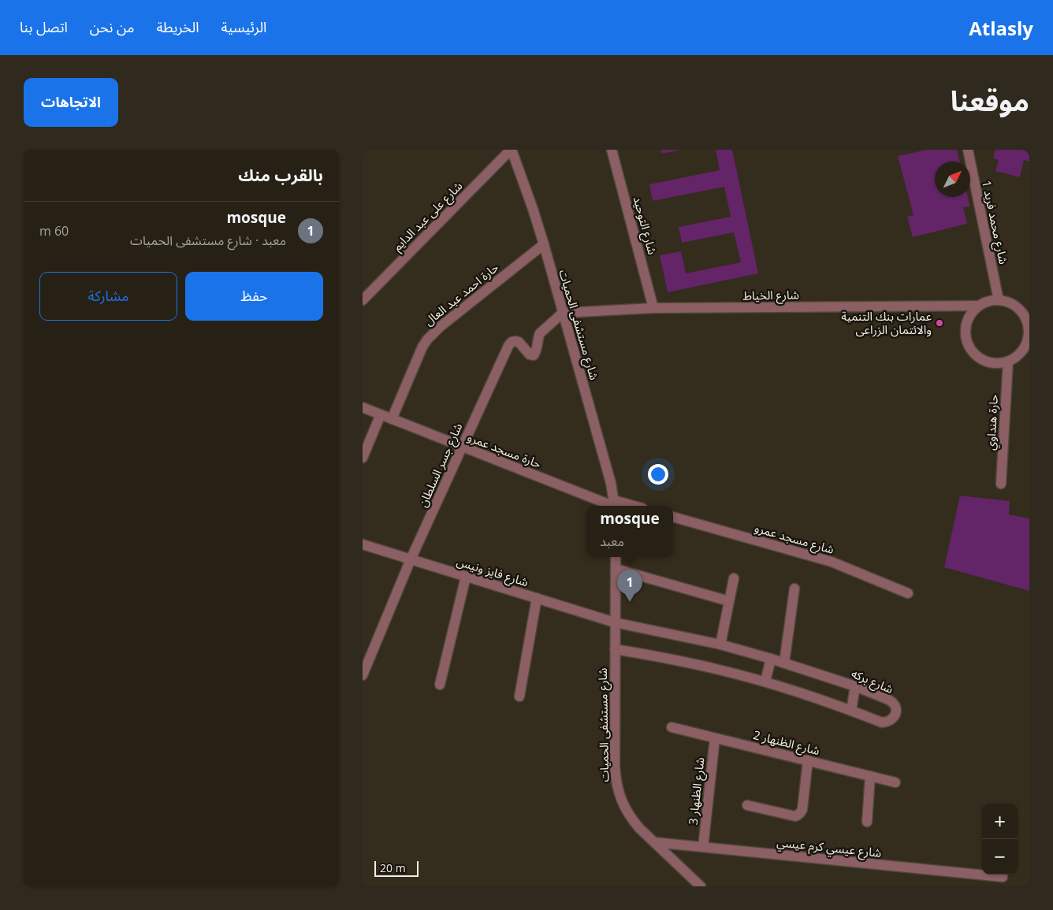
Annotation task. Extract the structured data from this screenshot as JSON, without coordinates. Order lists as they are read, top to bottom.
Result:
{
  "streets": {
    "street": [
      "شارع على عبد الدايم",
      "شارع محمد فريد 1",
      "شارع التوحيد",
      "حارة احمد عبد العال",
      "شارع الخياط",
      "شارع مستشفى الحميات",
      "حارة هنداوي",
      "حارة مسجد عمرو",
      "شارع جسر السلطان",
      "شارع مسجد عمرو",
      "شارع فايز ونيس",
      "شارع بركه",
      "شارع الظنهار 2",
      "شارع الظنهار 3",
      "شارع عيسي كرم عيسي"
    ]
  },
  "crossings": [
    ["شارع على عبد الدايم", "شارع مستشفى الحميات"],
    ["شارع محمد فريد 1", "شارع الخياط"],
    ["شارع محمد فريد 1", "حارة هنداوي"],
    ["شارع التوحيد", "شارع الخياط"],
    ["حارة احمد عبد العال", "شارع مستشفى الحميات"],
    ["حارة احمد عبد العال", "حارة مسجد عمرو"],
    ["شارع الخياط", "شارع مستشفى الحميات"],
    ["شارع الخياط", "حارة هنداوي"],
    ["شارع الخياط", "شارع جسر السلطان"],
    ["شارع مستشفى الحميات", "حارة مسجد عمرو"],
    ["شارع مستشفى الحميات", "شارع جسر السلطان"],
    ["شارع مستشفى الحميات", "شارع فايز ونيس"],
    ["شارع مستشفى الحميات", "شارع بركه"],
    ["شارع مستشفى الحميات", "شارع عيسي كرم عيسي"],
    ["حارة مسجد عمرو", "شارع جسر السلطان"],
    ["شارع جسر السلطان", "شارع فايز ونيس"],
    ["شارع فايز ونيس", "شارع بركه"],
    ["شارع الظنهار 2", "شارع الظنهار 3"],
    ["شارع الظنهار 3", "شارع عيسي كرم عيسي"]
  ],
  "places": ["عمارات بنك التنمية والائتمان الزراعى"],
  "scale_bar": "20 m",
  "north": "top right",
  "page": {
    "header": "Atlasly",
    "nav": [
      "الرئيسية",
      "الخريطة",
      "من نحن",
      "اتصل بنا"
    ],
    "title": "موقعنا",
    "buttons": [
      "الاتجاهات",
      ["حفظ", "مشاركة"]
    ],
    "heading": "بالقرب منك",
    "list": [
      {
        "mark": "1",
        "name": "mosque",
        "note": "معبد · شارع مستشفى الحميات",
        "value": "60 m"
      }
    ],
    "popup": ["mosque", "معبد"],
    "pins": "1",
    "map_buttons": ["+", "−"],
    "scale": "20 m"
  }
}
